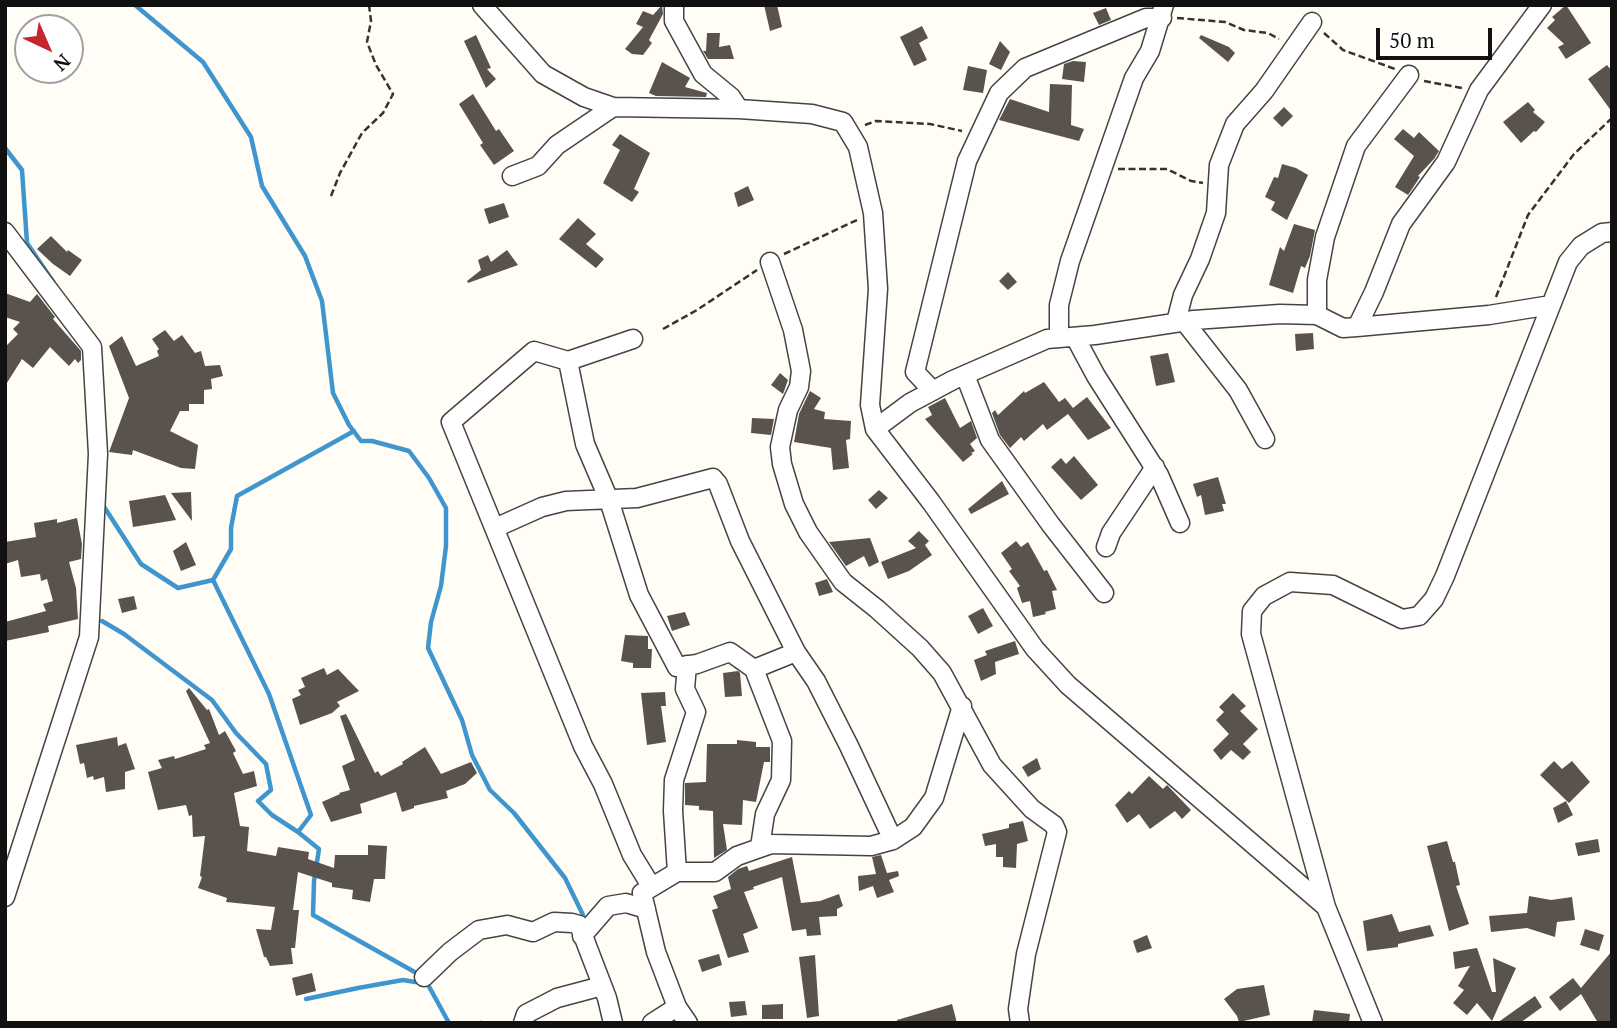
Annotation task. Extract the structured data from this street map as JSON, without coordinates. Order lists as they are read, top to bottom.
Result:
{
  "scale_bar": "50 m",
  "north": "bottom right"
}
